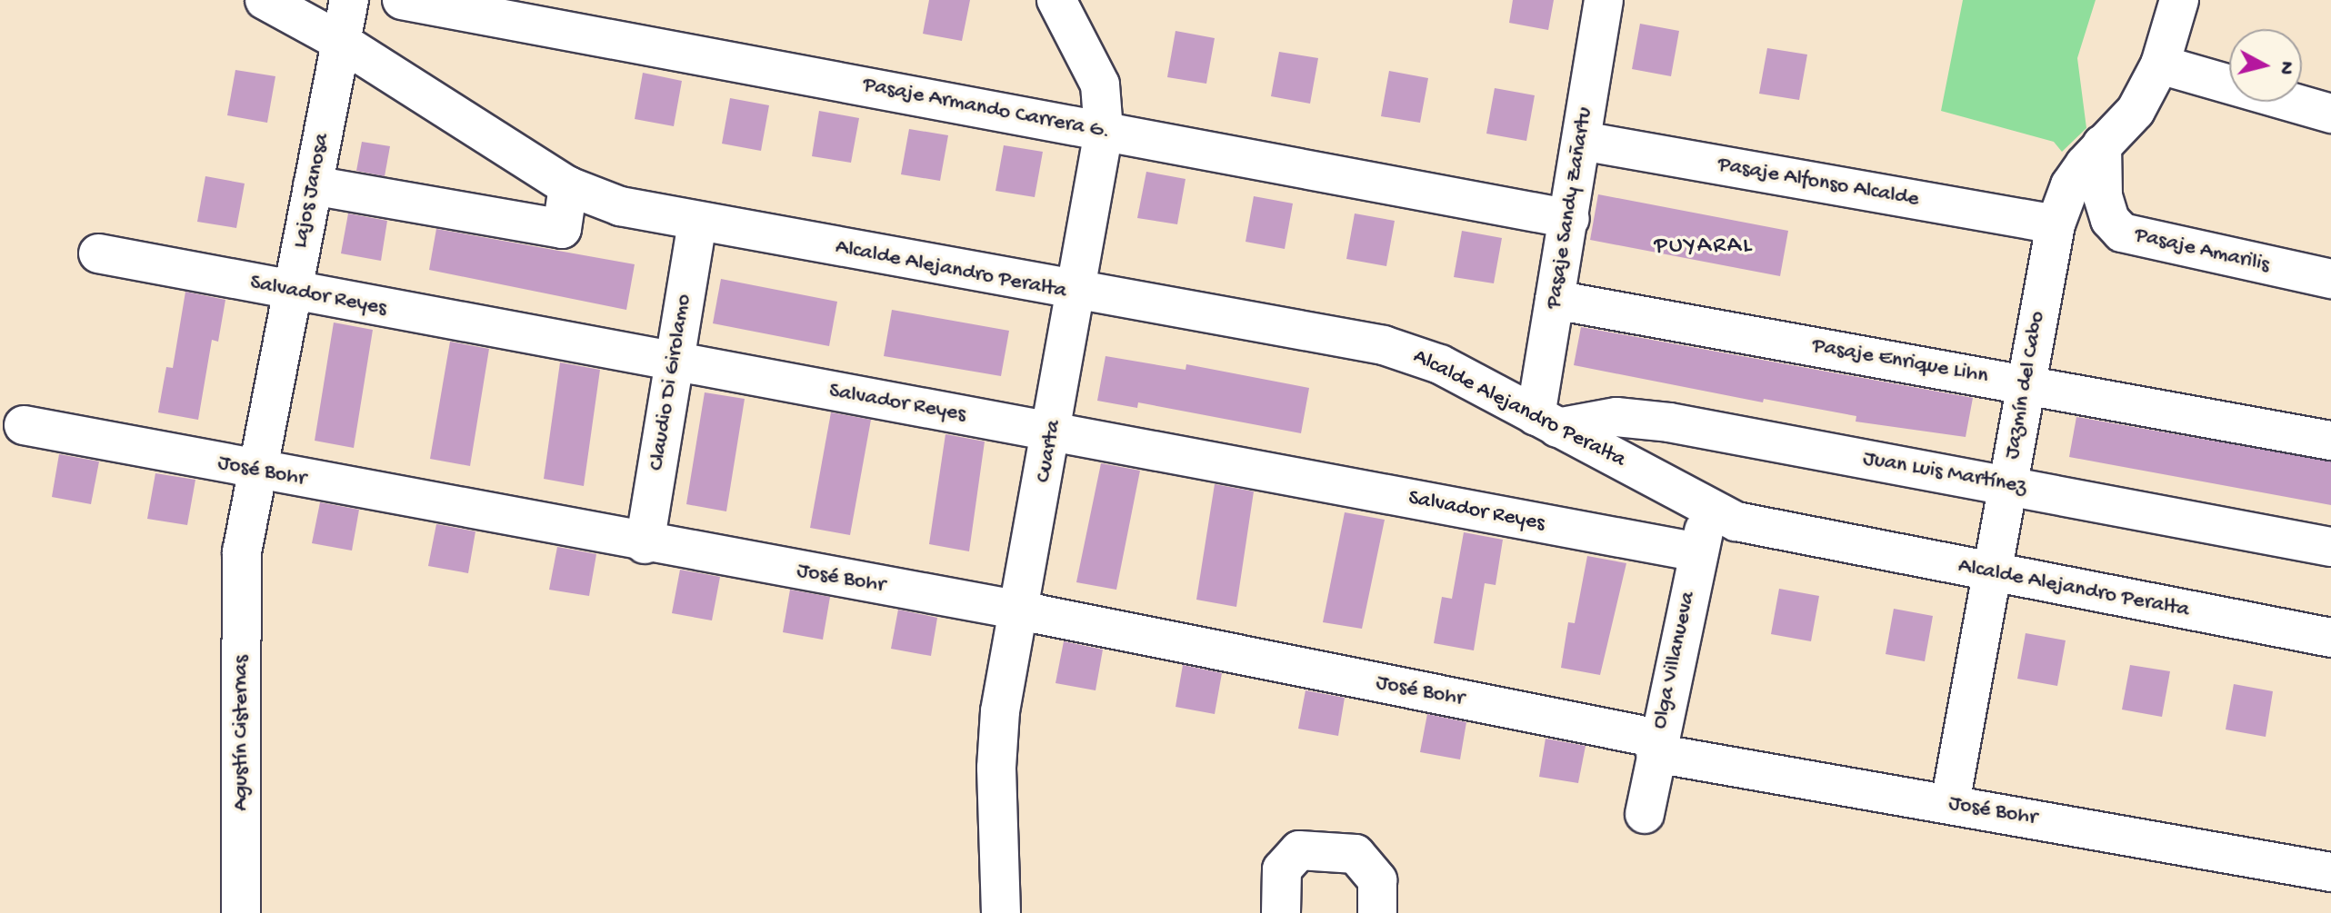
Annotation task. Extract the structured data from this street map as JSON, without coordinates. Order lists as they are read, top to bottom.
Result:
{
  "streets": {
    "street": [
      "Pasaje Armando Carrera G.",
      "Pasaje Alfonso Alcalde",
      "Lajos Janosa",
      "Pasaje Sandy Zañartu",
      "Pasaje Amarilis",
      "Alcalde Alejandro Peralta",
      "Salvador Reyes",
      "Pasaje Enrique Lihn",
      "Claudio Di Girolamo",
      "Jazmín del Cabo",
      "Cuarta",
      "José Bohr",
      "Juan Luis Martínez",
      "Olga Villanueva",
      "Agustín Cisternas"
    ]
  },
  "crossings": [
    ["Pasaje Armando Carrera G.", "Pasaje Sandy Zañartu"],
    ["Pasaje Armando Carrera G.", "Cuarta"],
    ["Pasaje Alfonso Alcalde", "Pasaje Sandy Zañartu"],
    ["Pasaje Alfonso Alcalde", "Jazmín del Cabo"],
    ["Lajos Janosa", "Alcalde Alejandro Peralta"],
    ["Lajos Janosa", "Salvador Reyes"],
    ["Lajos Janosa", "José Bohr"],
    ["Lajos Janosa", "Agustín Cisternas"],
    ["Pasaje Sandy Zañartu", "Alcalde Alejandro Peralta"],
    ["Pasaje Sandy Zañartu", "Pasaje Enrique Lihn"],
    ["Pasaje Sandy Zañartu", "Juan Luis Martínez"],
    ["Pasaje Amarilis", "Jazmín del Cabo"],
    ["Alcalde Alejandro Peralta", "Claudio Di Girolamo"],
    ["Alcalde Alejandro Peralta", "Jazmín del Cabo"],
    ["Alcalde Alejandro Peralta", "Cuarta"],
    ["Alcalde Alejandro Peralta", "Juan Luis Martínez"],
    ["Alcalde Alejandro Peralta", "Olga Villanueva"],
    ["Salvador Reyes", "Claudio Di Girolamo"],
    ["Salvador Reyes", "Cuarta"],
    ["Salvador Reyes", "Olga Villanueva"],
    ["Pasaje Enrique Lihn", "Jazmín del Cabo"],
    ["Claudio Di Girolamo", "José Bohr"],
    ["Jazmín del Cabo", "José Bohr"],
    ["Jazmín del Cabo", "Juan Luis Martínez"],
    ["Cuarta", "José Bohr"],
    ["José Bohr", "Olga Villanueva"]
  ],
  "districts": ["PUYARAL"],
  "north": "right"
}
